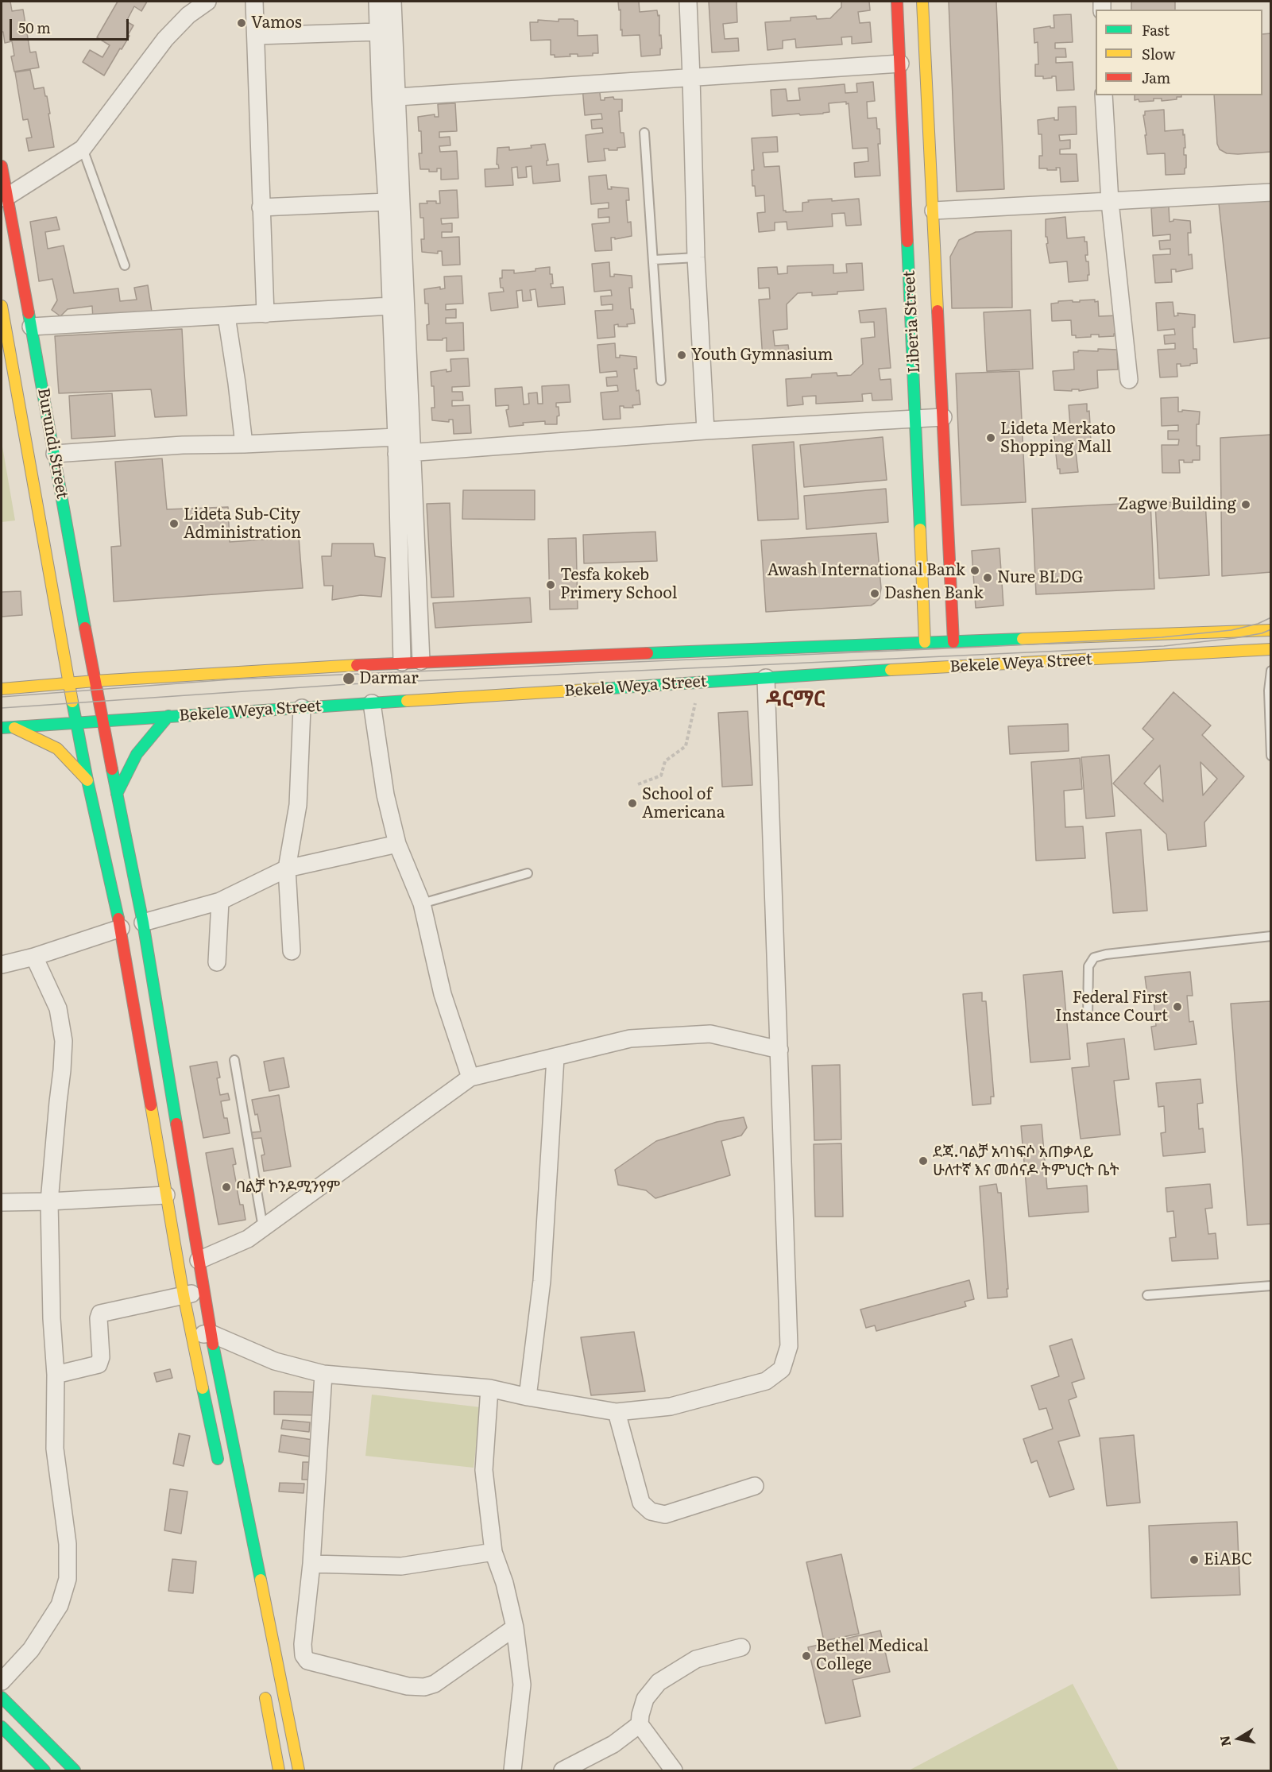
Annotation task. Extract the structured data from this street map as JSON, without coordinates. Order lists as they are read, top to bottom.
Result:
{
  "streets": {
    "main road": ["Liberia Street", "Burundi Street", "Bekele Weya Street"]
  },
  "crossings": [
    ["Liberia Street", "Bekele Weya Street"],
    ["Burundi Street", "Bekele Weya Street"]
  ],
  "districts": ["ዳርማር"],
  "places": [
    "Vamos",
    "Youth Gymnasium",
    "Lideta Merkato Shopping Mall",
    "Zagwe Building",
    "Lideta Sub-City Administration",
    "Awash International Bank",
    "Nure BLDG",
    "Tesfa kokeb Primery School",
    "Dashen Bank",
    "Darmar",
    "School of Americana",
    "Federal First Instance Court",
    "ደጃ.ባልቻ አባነፍሶ አጠቃላይ ሁለተኛ እና መሰናዶ ትምህርት ቤት",
    "ባልቻ ኮንዶሚንየም",
    "EiABC",
    "Bethel Medical College"
  ],
  "legend": ["Fast", "Slow", "Jam"],
  "scale_bar": "50 m",
  "north": "left"
}
